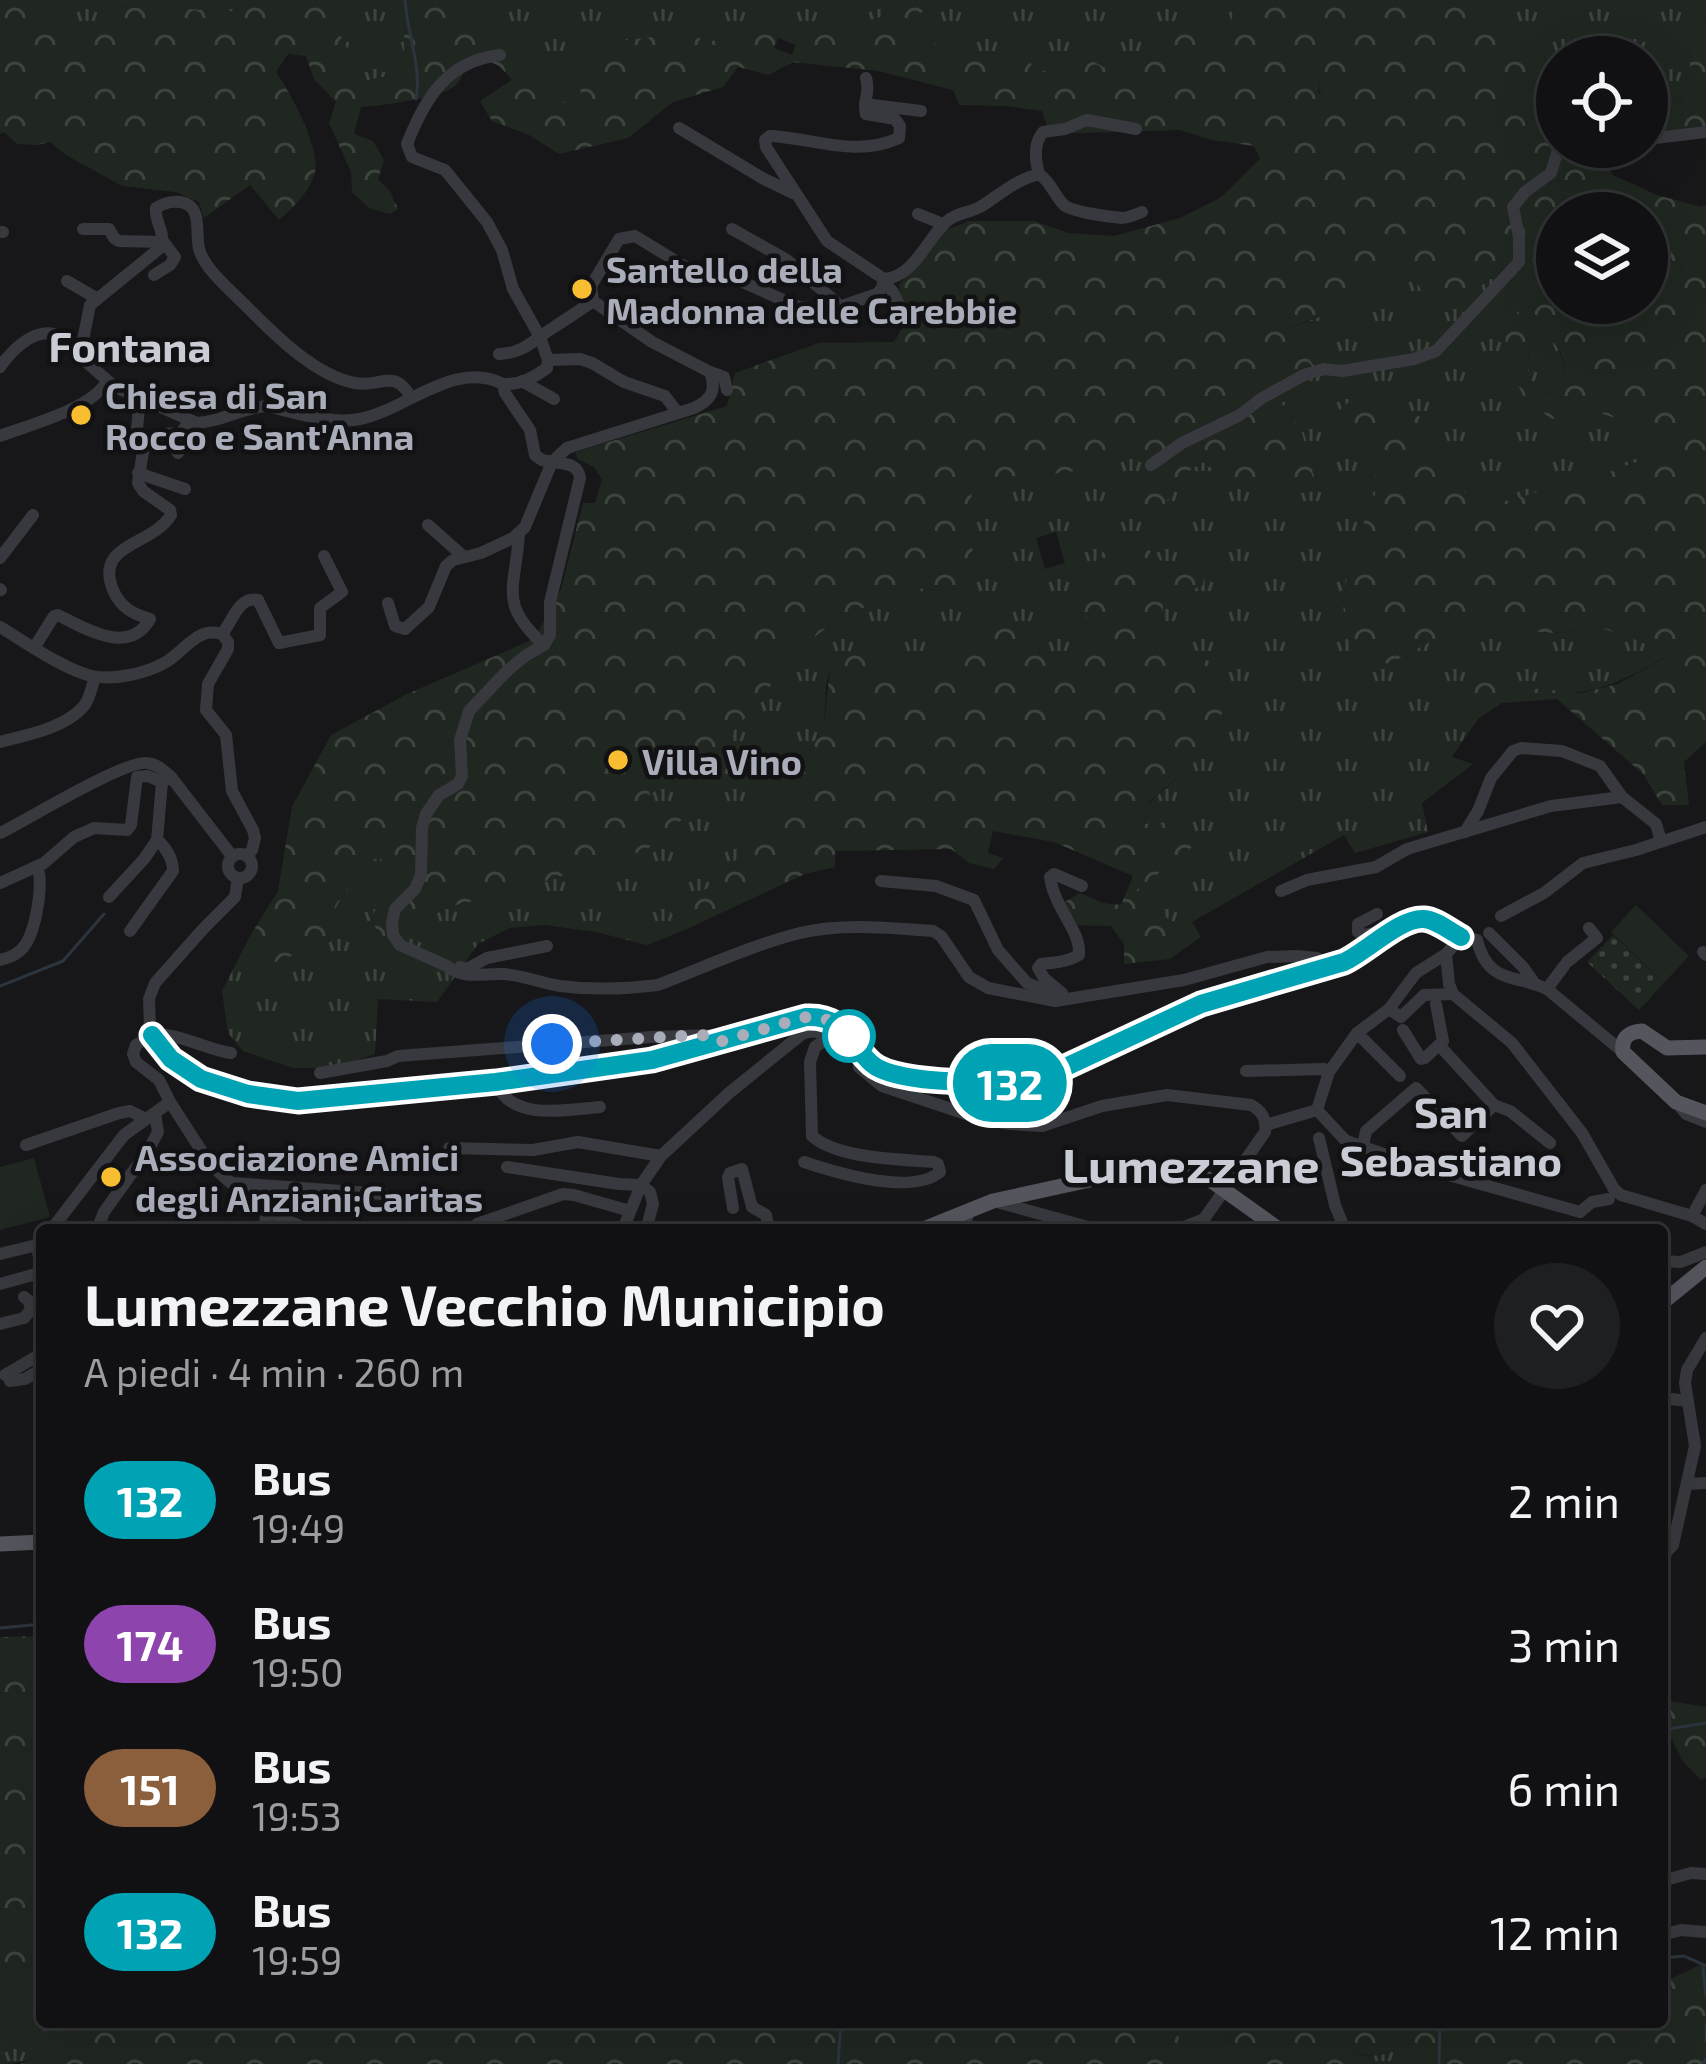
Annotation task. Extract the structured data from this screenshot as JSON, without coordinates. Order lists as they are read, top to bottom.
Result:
{
  "districts": ["Fontana", "San Sebastiano", "Lumezzane"],
  "places": [
    "Santello della Madonna delle Carebbie",
    "Chiesa di San Rocco e Sant'Anna",
    "Villa Vino",
    "Associazione Amici degli Anziani;Caritas"
  ],
  "lines": ["bus line 132"],
  "page": {
    "on_map": "132",
    "heading": ["Lumezzane Vecchio Municipio", "A piedi · 4 min · 260 m"],
    "list": [
      {
        "mark": "132",
        "name": "Bus",
        "note": "19:49",
        "value": "2 min"
      },
      {
        "mark": "174",
        "name": "Bus",
        "note": "19:50",
        "value": "3 min"
      },
      {
        "mark": "151",
        "name": "Bus",
        "note": "19:53",
        "value": "6 min"
      },
      {
        "mark": "132",
        "name": "Bus",
        "note": "19:59",
        "value": "12 min"
      }
    ]
  }
}
